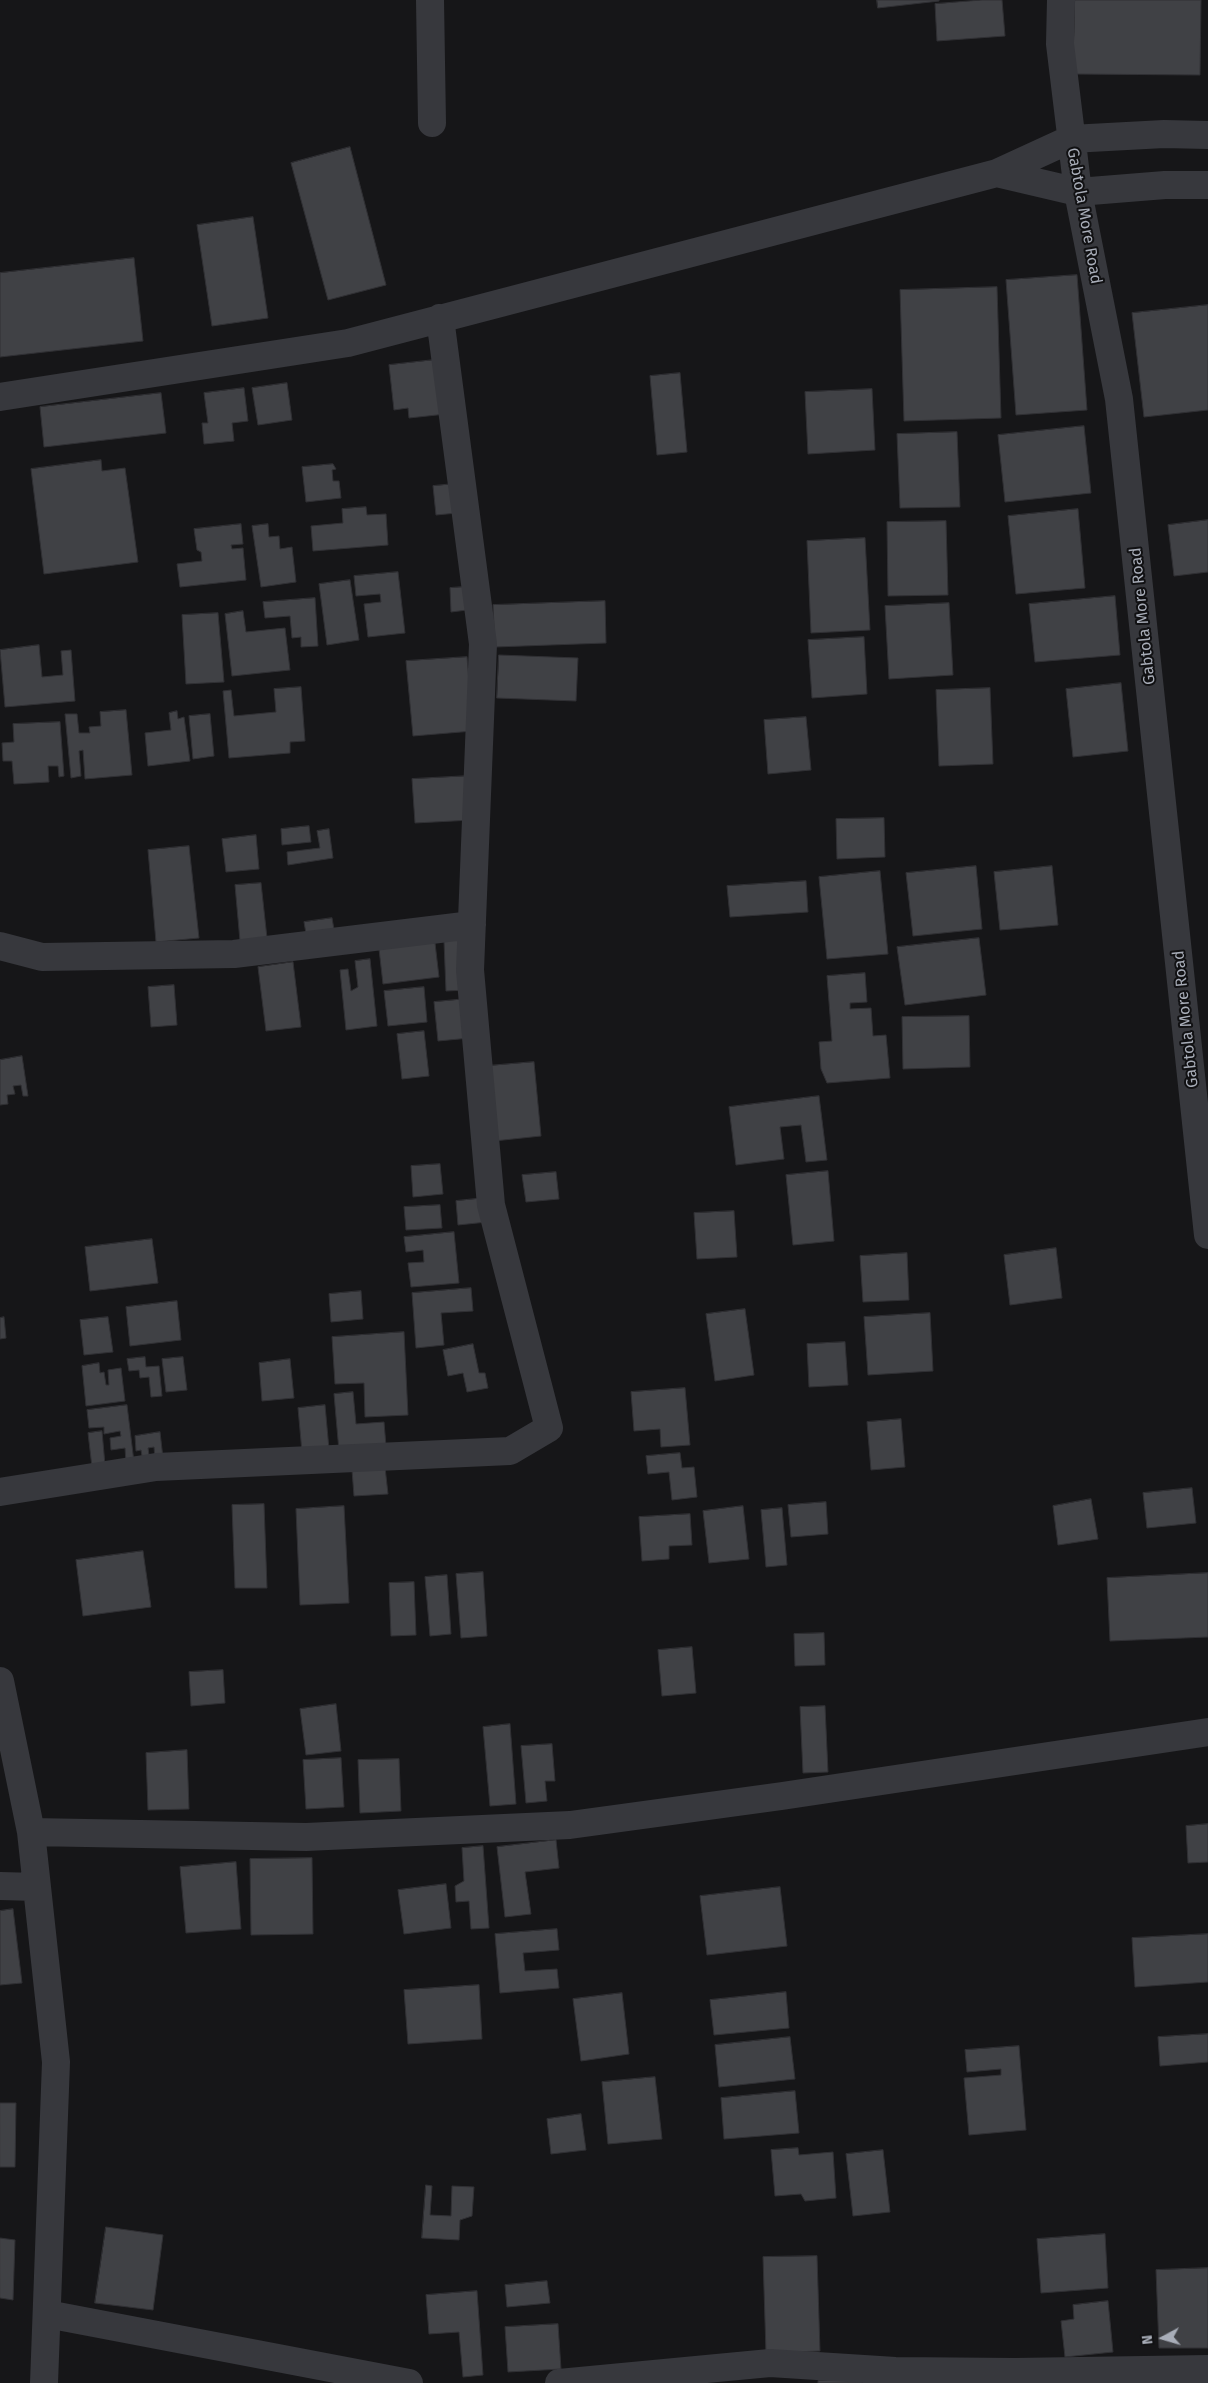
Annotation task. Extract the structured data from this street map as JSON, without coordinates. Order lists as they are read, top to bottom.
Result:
{
  "streets": {
    "street": ["Gabtola More Road"]
  },
  "north": "left"
}
